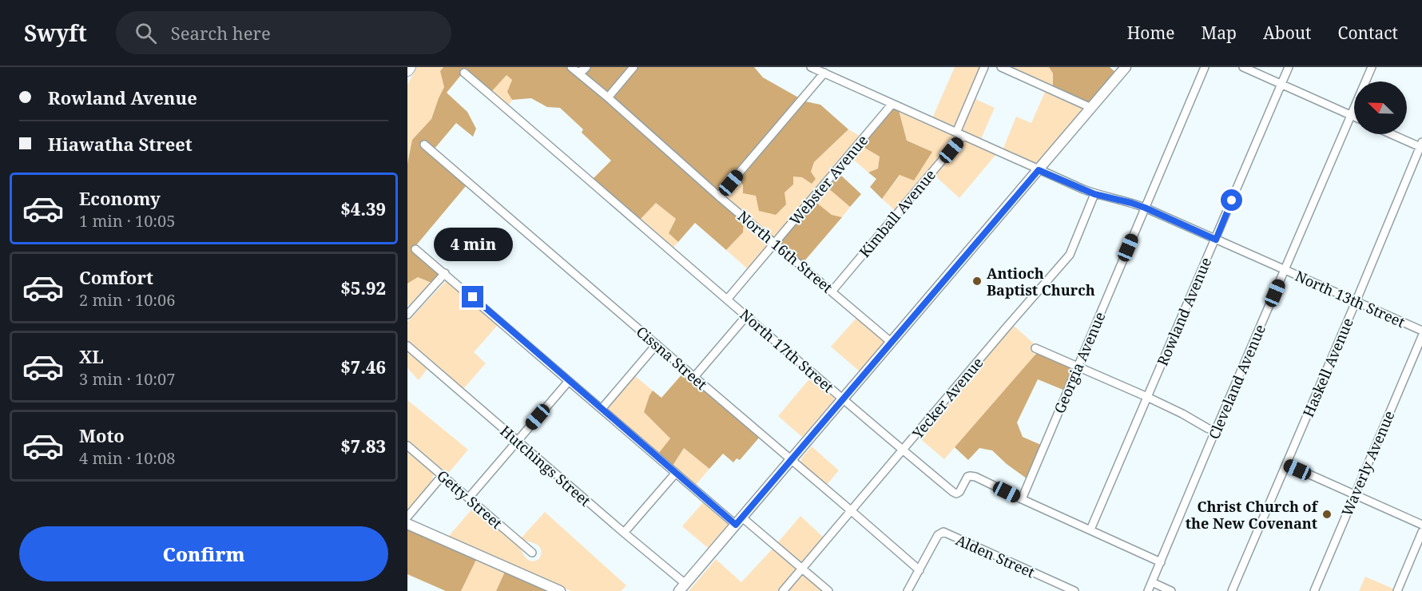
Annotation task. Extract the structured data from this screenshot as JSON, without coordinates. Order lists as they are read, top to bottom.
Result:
{
  "streets": {
    "street": [
      "Webster Avenue",
      "Kimball Avenue",
      "North 16th Street",
      "North 13th Street",
      "Rowland Avenue",
      "North 17th Street",
      "Cissna Street",
      "Georgia Avenue",
      "Haskell Avenue",
      "Cleveland Avenue",
      "Yecker Avenue",
      "Waverly Avenue",
      "Hutchings Street",
      "Getty Street",
      "Alden Street"
    ]
  },
  "crossings": [
    ["Webster Avenue", "North 16th Street"],
    ["Webster Avenue", "North 13th Street"],
    ["Webster Avenue", "North 17th Street"],
    ["Kimball Avenue", "North 16th Street"],
    ["Kimball Avenue", "North 13th Street"],
    ["North 13th Street", "Rowland Avenue"],
    ["North 13th Street", "Georgia Avenue"],
    ["North 13th Street", "Haskell Avenue"],
    ["North 13th Street", "Cleveland Avenue"],
    ["North 13th Street", "Yecker Avenue"],
    ["Rowland Avenue", "North 17th Street"],
    ["North 17th Street", "Georgia Avenue"],
    ["North 17th Street", "Cleveland Avenue"],
    ["North 17th Street", "Yecker Avenue"],
    ["Cissna Street", "Yecker Avenue"],
    ["Cissna Street", "Alden Street"]
  ],
  "places": ["Antioch Baptist Church", "Christ Church of the New Covenant"],
  "north": "top left",
  "page": {
    "header": "Swyft",
    "search": "Search here",
    "nav": [
      "Home",
      "Map",
      "About",
      "Contact"
    ],
    "banner": ["Rowland Avenue", "Hiawatha Street"],
    "list": [
      {
        "name": "Economy",
        "note": "1 min · 10:05",
        "value": "$4.39"
      },
      {
        "name": "Comfort",
        "note": "2 min · 10:06",
        "value": "$5.92"
      },
      {
        "name": "XL",
        "note": "3 min · 10:07",
        "value": "$7.46"
      },
      {
        "name": "Moto",
        "note": "4 min · 10:08",
        "value": "$7.83"
      }
    ],
    "bubble": "4 min",
    "buttons": "Confirm"
  }
}
